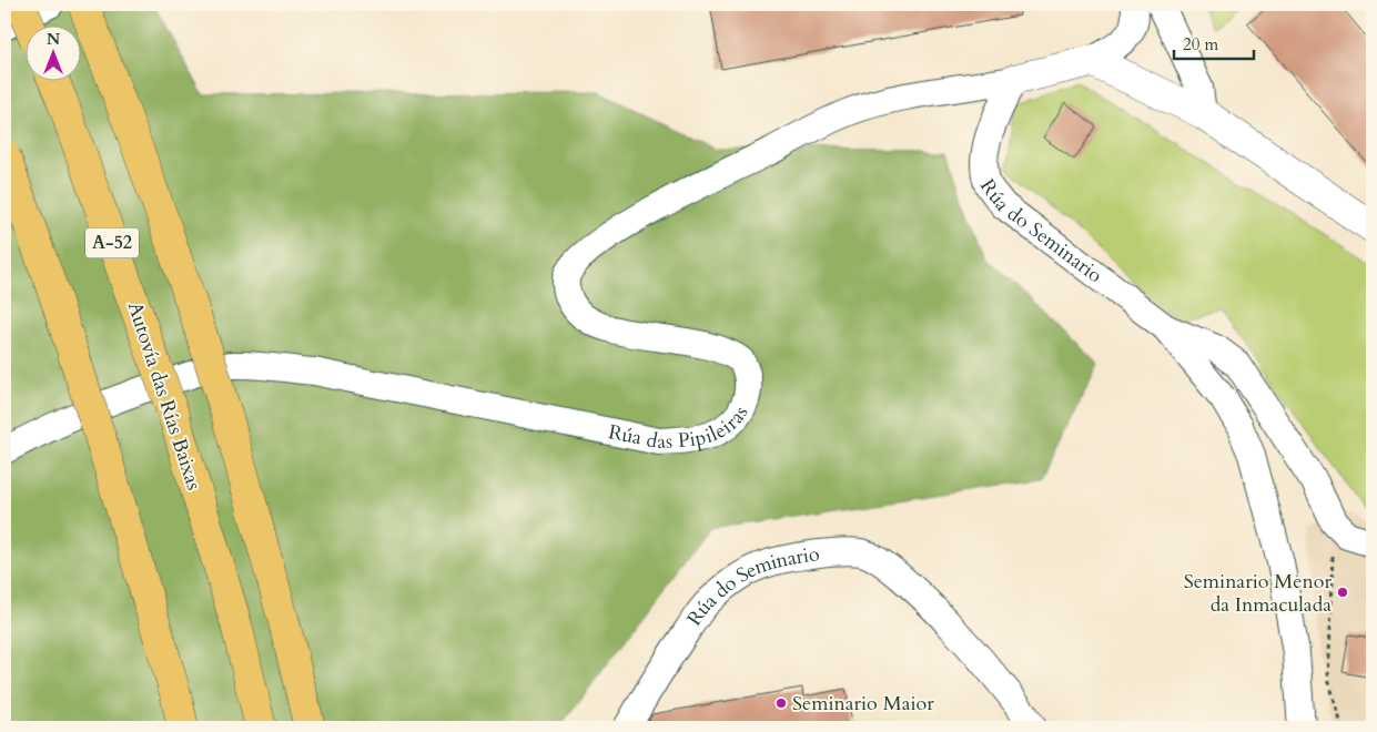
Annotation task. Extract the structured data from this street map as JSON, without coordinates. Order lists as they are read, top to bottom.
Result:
{
  "streets": {
    "highway": ["A-52", "Autovía das Rías Baixas"],
    "street": ["Rúa do Seminario", "Rúa das Pipileiras"]
  },
  "crossings": [
    ["Rúa do Seminario", "Rúa das Pipileiras"]
  ],
  "places": ["Seminario Menor da Inmaculada", "Seminario Maior"],
  "scale_bar": "20 m",
  "north": "top"
}
